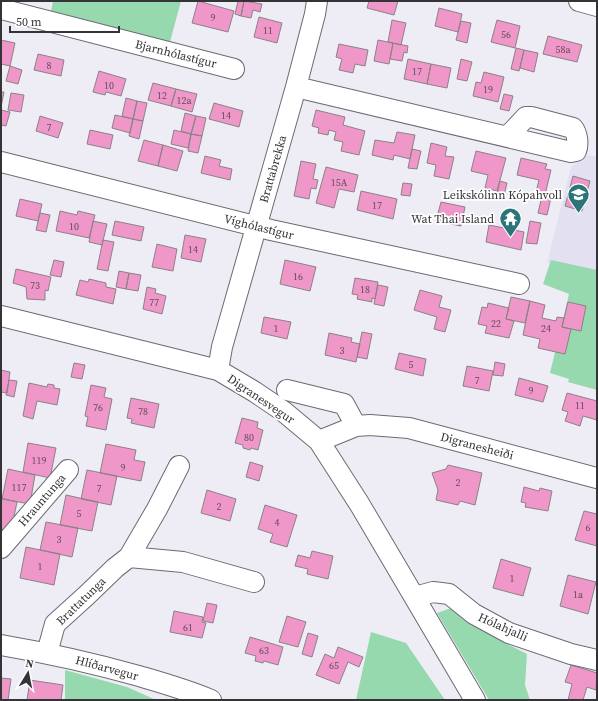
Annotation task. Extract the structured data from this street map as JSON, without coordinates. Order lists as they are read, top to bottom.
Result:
{
  "streets": {
    "street": [
      "Bjarnhólastígur",
      "Brattabrekka",
      "Víghólastígur",
      "Digranesvegur",
      "Digranesheiði",
      "Hrauntunga",
      "Brattatunga",
      "Hólahjalli",
      "Hlíðarvegur"
    ]
  },
  "crossings": [
    ["Brattabrekka", "Víghólastígur"],
    ["Brattabrekka", "Digranesvegur"],
    ["Digranesvegur", "Digranesheiði"],
    ["Digranesvegur", "Hólahjalli"],
    ["Brattatunga", "Hlíðarvegur"]
  ],
  "places": {
    "school or university": ["Leikskólinn Kópahvoll"],
    "temple": ["Wat Thai Island"]
  },
  "house_numbers": [
    "9",
    "11",
    "56",
    "58a",
    "8",
    "17",
    "10",
    "19",
    "12",
    "12a",
    "14",
    "7",
    "15A",
    "17",
    "10",
    "14",
    "16",
    "73",
    "18",
    "77",
    "22",
    "1",
    "24",
    "3",
    "5",
    "7",
    "9",
    "11",
    "76",
    "78",
    "80",
    "119",
    "9",
    "2",
    "117",
    "7",
    "2",
    "5",
    "4",
    "6",
    "3",
    "1",
    "1",
    "1a",
    "61",
    "63",
    "65"
  ],
  "scale_bar": "50 m",
  "north": "top"
}
